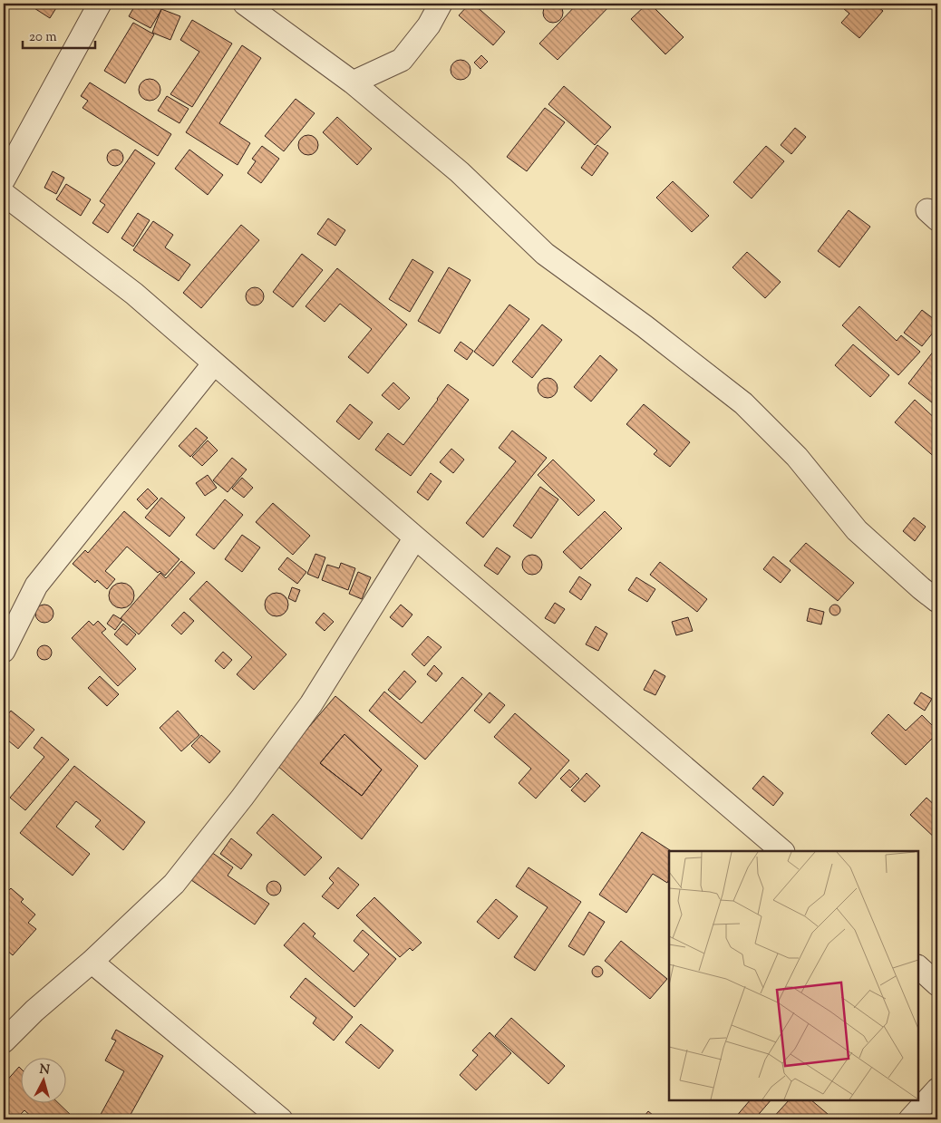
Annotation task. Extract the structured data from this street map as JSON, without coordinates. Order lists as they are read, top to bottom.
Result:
{
  "scale_bar": "20 m",
  "north": "top"
}
